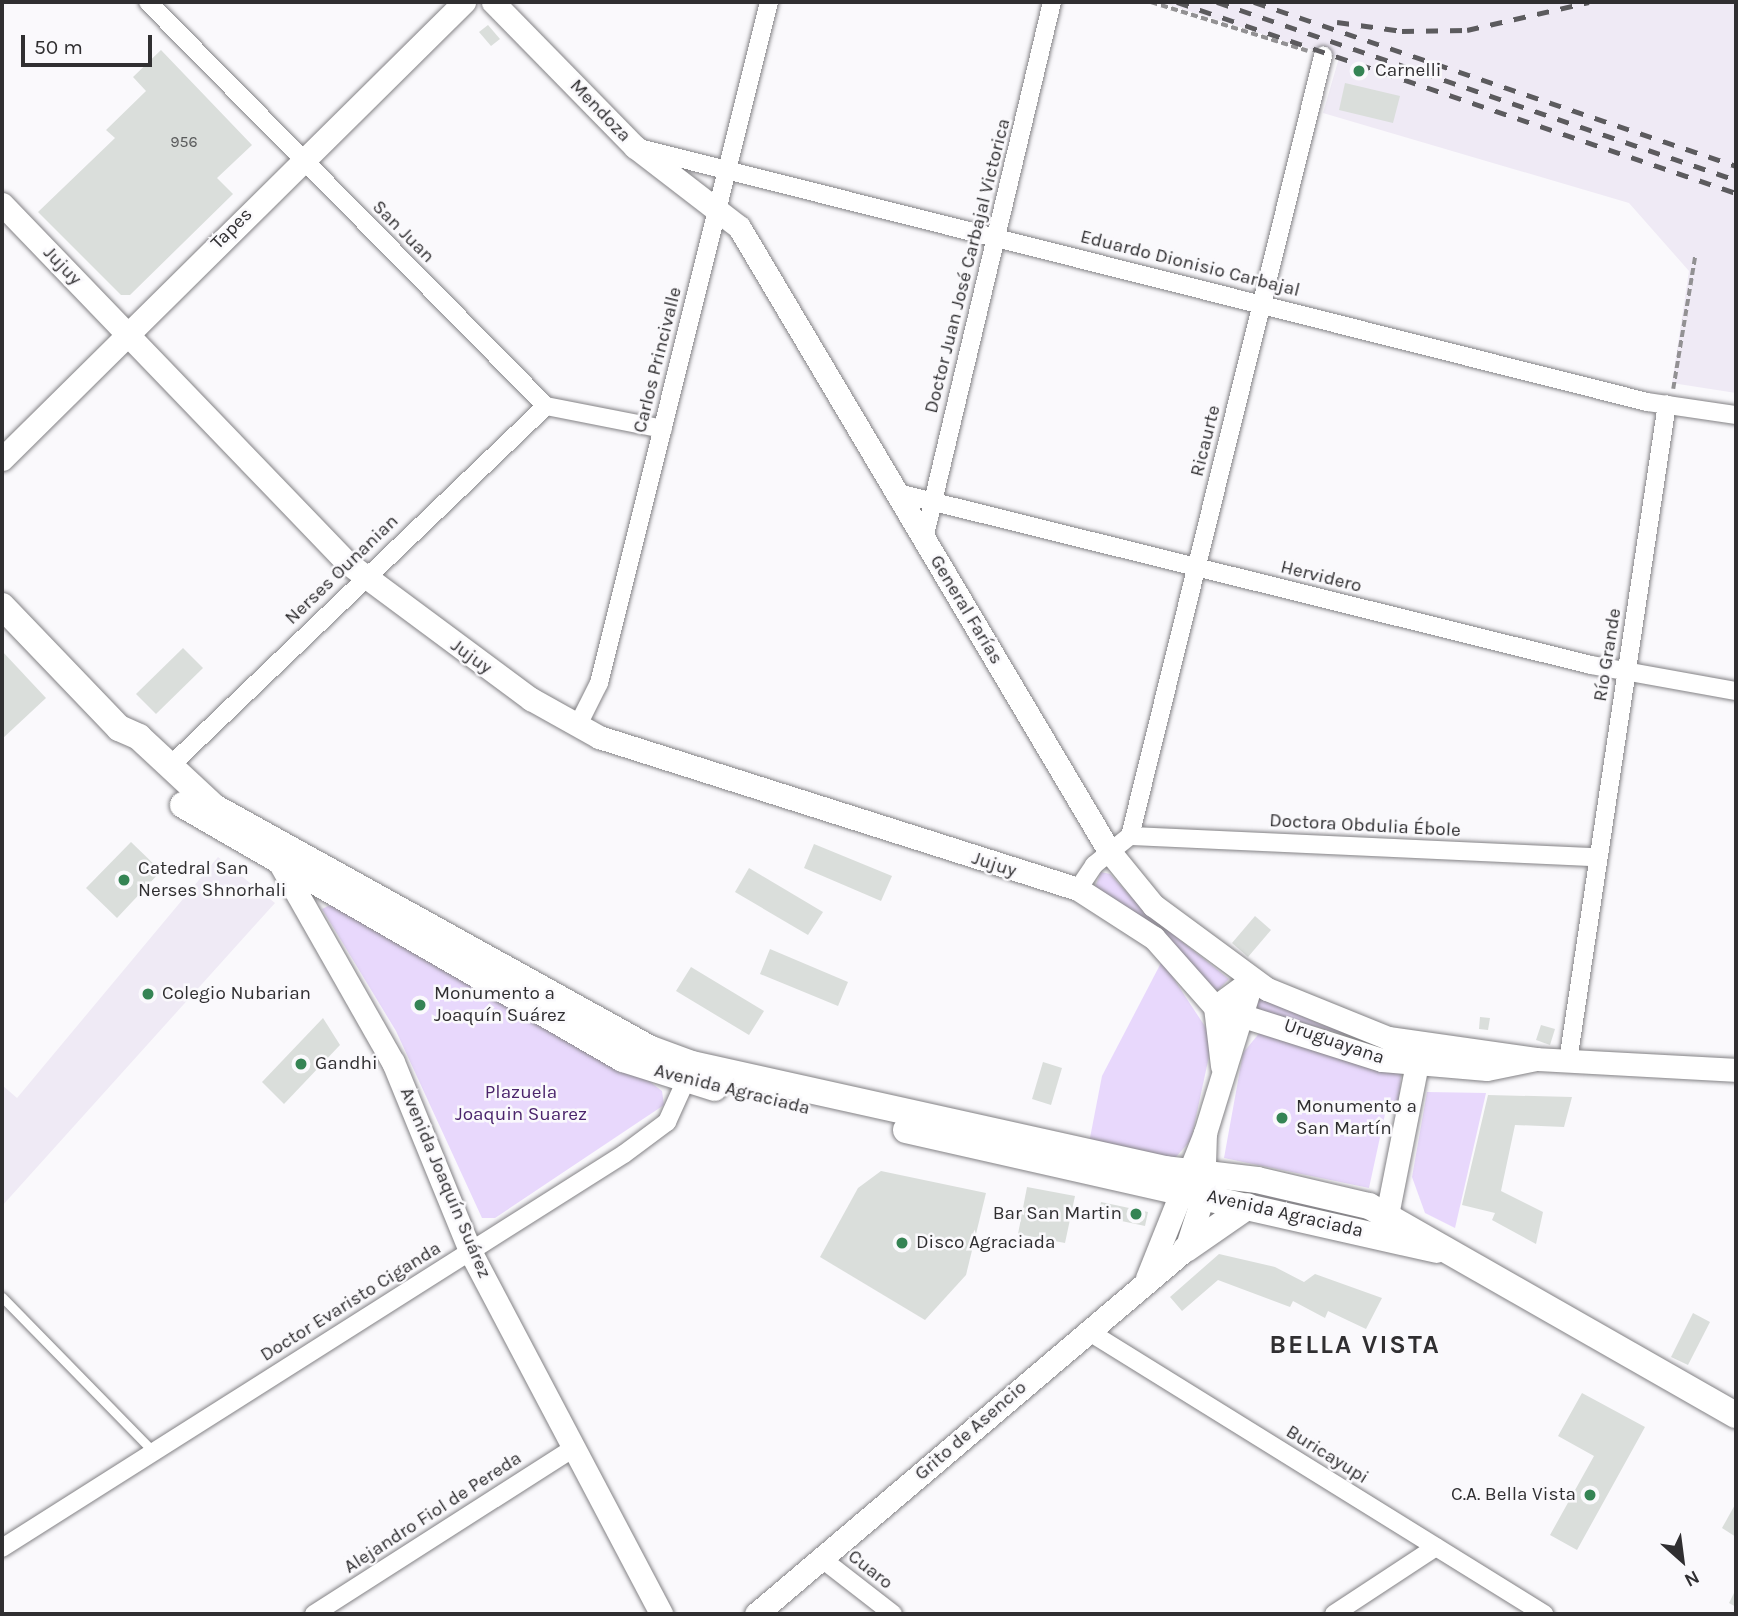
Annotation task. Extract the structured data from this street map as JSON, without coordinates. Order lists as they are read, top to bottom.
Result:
{
  "streets": {
    "main road": ["Avenida Agraciada"],
    "street": [
      "Mendoza",
      "Tapes",
      "San Juan",
      "Eduardo Dionisio Carbajal",
      "Jujuy",
      "Doctor Juan José Carbajal Victorica",
      "Carlos Princivalle",
      "Ricaurte",
      "Nerses Ounanian",
      "Hervidero",
      "General Farías",
      "Río Grande",
      "Doctora Obdulia Ébole",
      "Uruguayana",
      "Avenida Joaquín Suárez",
      "Doctor Evaristo Ciganda",
      "Grito de Asencio",
      "Buricayupi",
      "Alejandro Fiol de Pereda",
      "Cuaro"
    ]
  },
  "crossings": [
    ["Mendoza", "Eduardo Dionisio Carbajal"],
    ["Mendoza", "Carlos Princivalle"],
    ["Mendoza", "General Farías"],
    ["Tapes", "San Juan"],
    ["Tapes", "Jujuy"],
    ["San Juan", "Nerses Ounanian"],
    ["Eduardo Dionisio Carbajal", "Doctor Juan José Carbajal Victorica"],
    ["Eduardo Dionisio Carbajal", "Carlos Princivalle"],
    ["Eduardo Dionisio Carbajal", "Ricaurte"],
    ["Eduardo Dionisio Carbajal", "Río Grande"],
    ["Jujuy", "Carlos Princivalle"],
    ["Jujuy", "Nerses Ounanian"],
    ["Jujuy", "Uruguayana"],
    ["Doctor Juan José Carbajal Victorica", "Hervidero"],
    ["Doctor Juan José Carbajal Victorica", "General Farías"],
    ["Carlos Princivalle", "General Farías"],
    ["Ricaurte", "Hervidero"],
    ["Ricaurte", "Doctora Obdulia Ébole"],
    ["Nerses Ounanian", "Avenida Agraciada"],
    ["Hervidero", "General Farías"],
    ["Hervidero", "Río Grande"],
    ["General Farías", "Uruguayana"],
    ["Río Grande", "Doctora Obdulia Ébole"],
    ["Río Grande", "Uruguayana"],
    ["Avenida Agraciada", "Avenida Joaquín Suárez"],
    ["Avenida Agraciada", "Doctor Evaristo Ciganda"],
    ["Avenida Joaquín Suárez", "Doctor Evaristo Ciganda"],
    ["Avenida Joaquín Suárez", "Alejandro Fiol de Pereda"],
    ["Grito de Asencio", "Buricayupi"],
    ["Grito de Asencio", "Cuaro"]
  ],
  "districts": ["BELLA VISTA"],
  "parks": ["Plazuela Joaquin Suarez"],
  "places": [
    "Carnelli",
    "Catedral San Nerses Shnorhali",
    "Colegio Nubarian",
    "Monumento a Joaquín Suárez",
    "Gandhi",
    "Monumento a San Martín",
    "Bar San Martin",
    "Disco Agraciada",
    "C.A. Bella Vista"
  ],
  "house_numbers": ["956"],
  "scale_bar": "50 m",
  "north": "bottom right"
}
